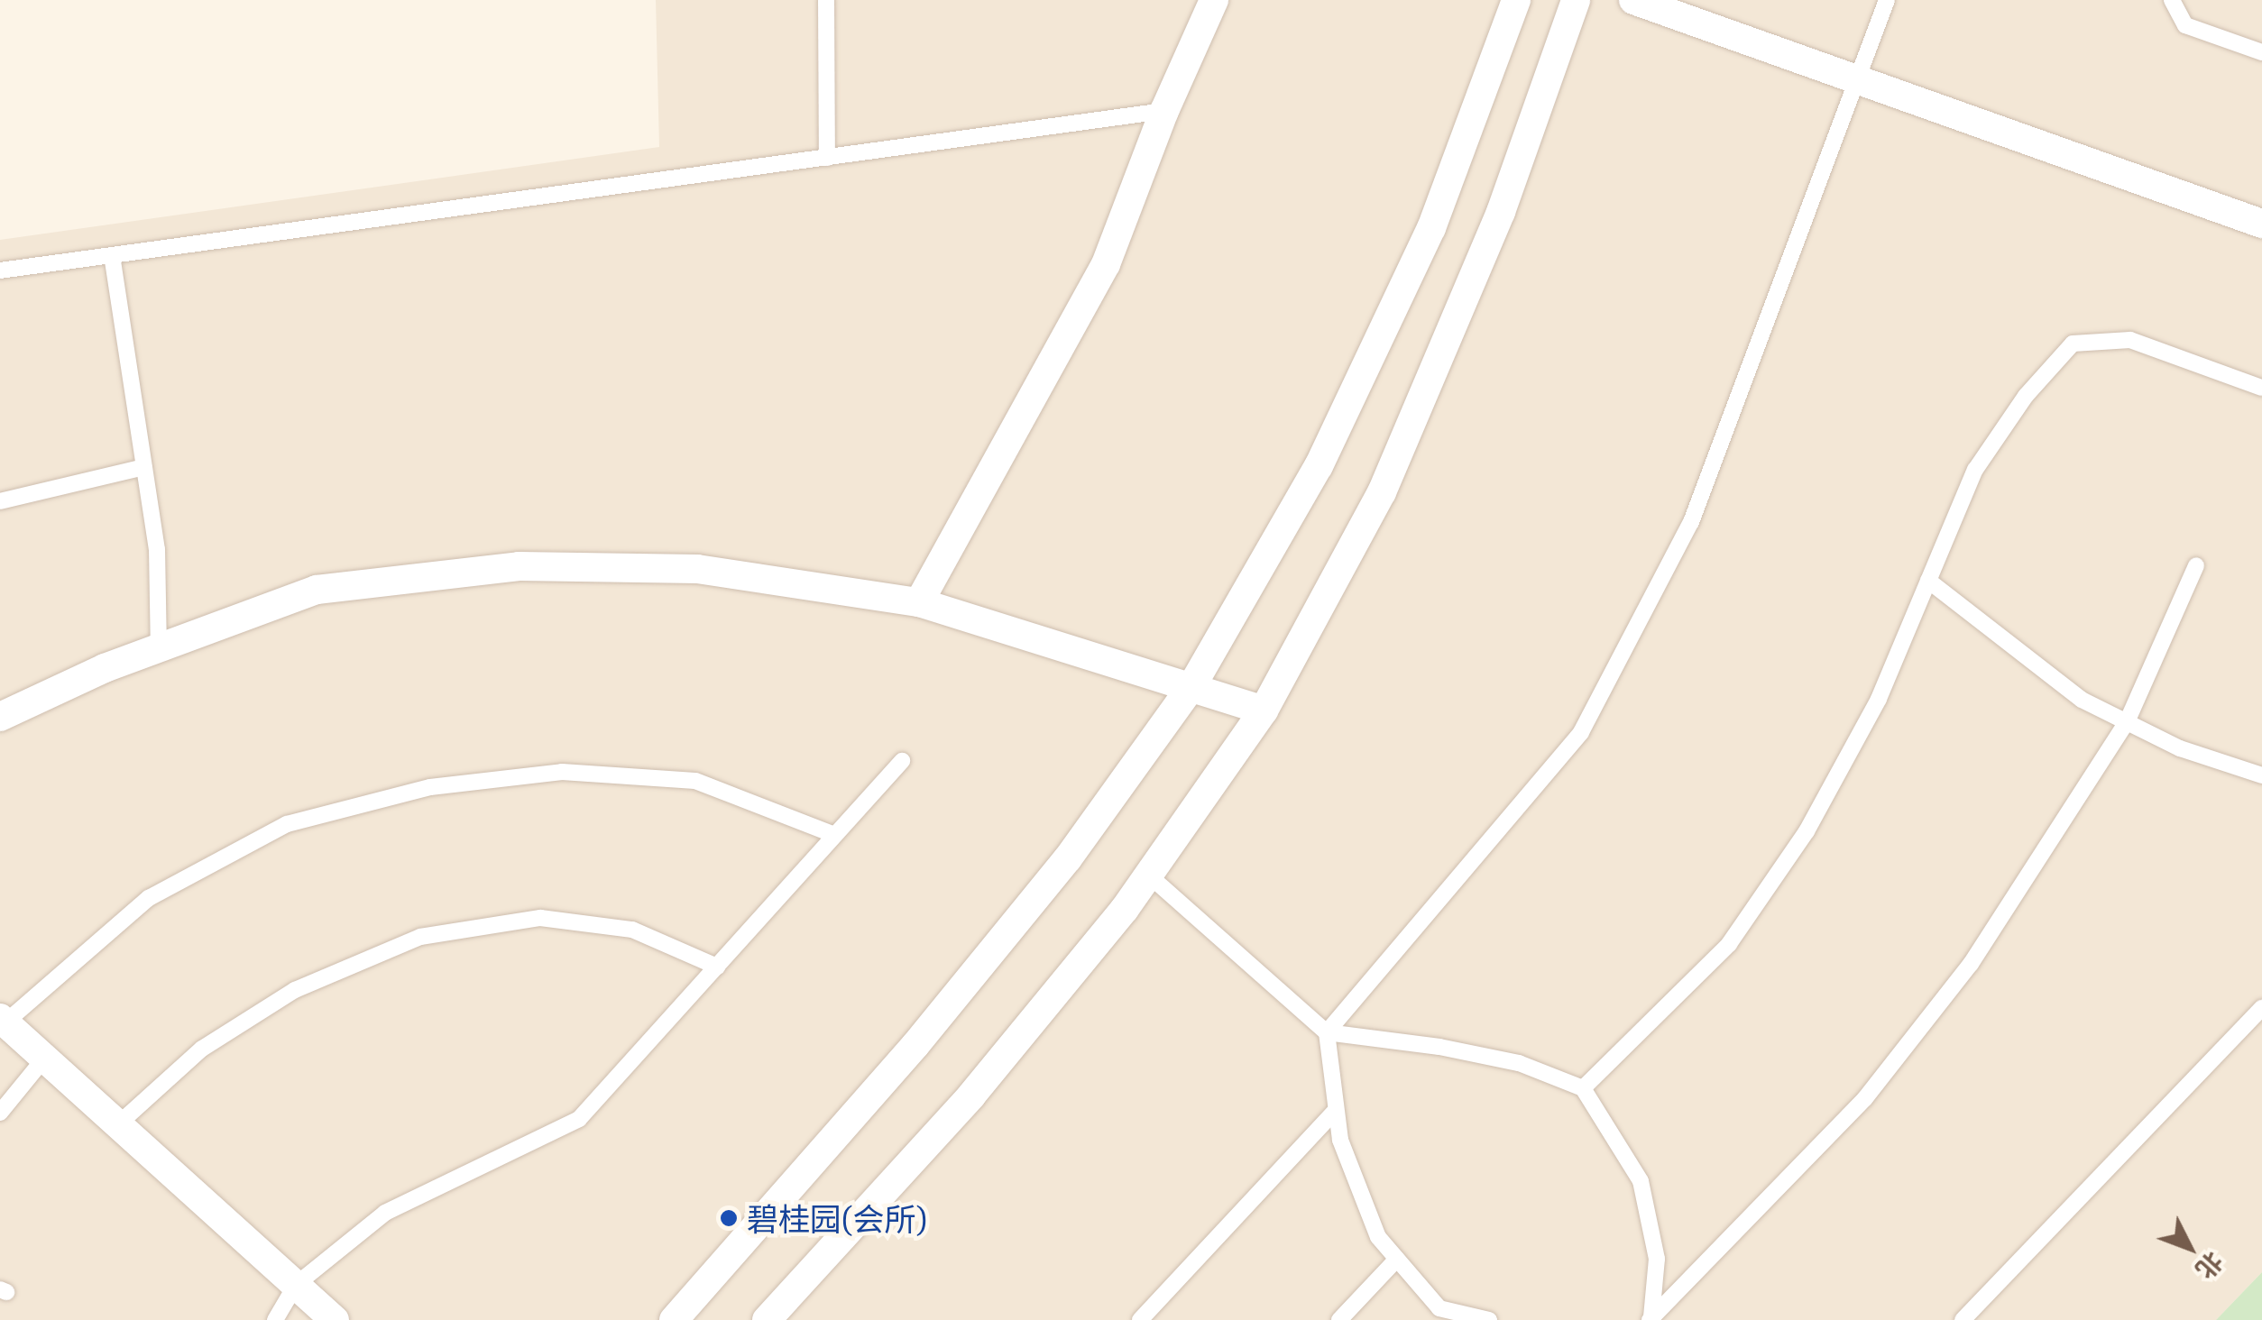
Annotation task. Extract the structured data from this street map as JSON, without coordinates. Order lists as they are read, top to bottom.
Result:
{
  "places": ["碧桂园(会所)"],
  "north": "bottom right"
}
